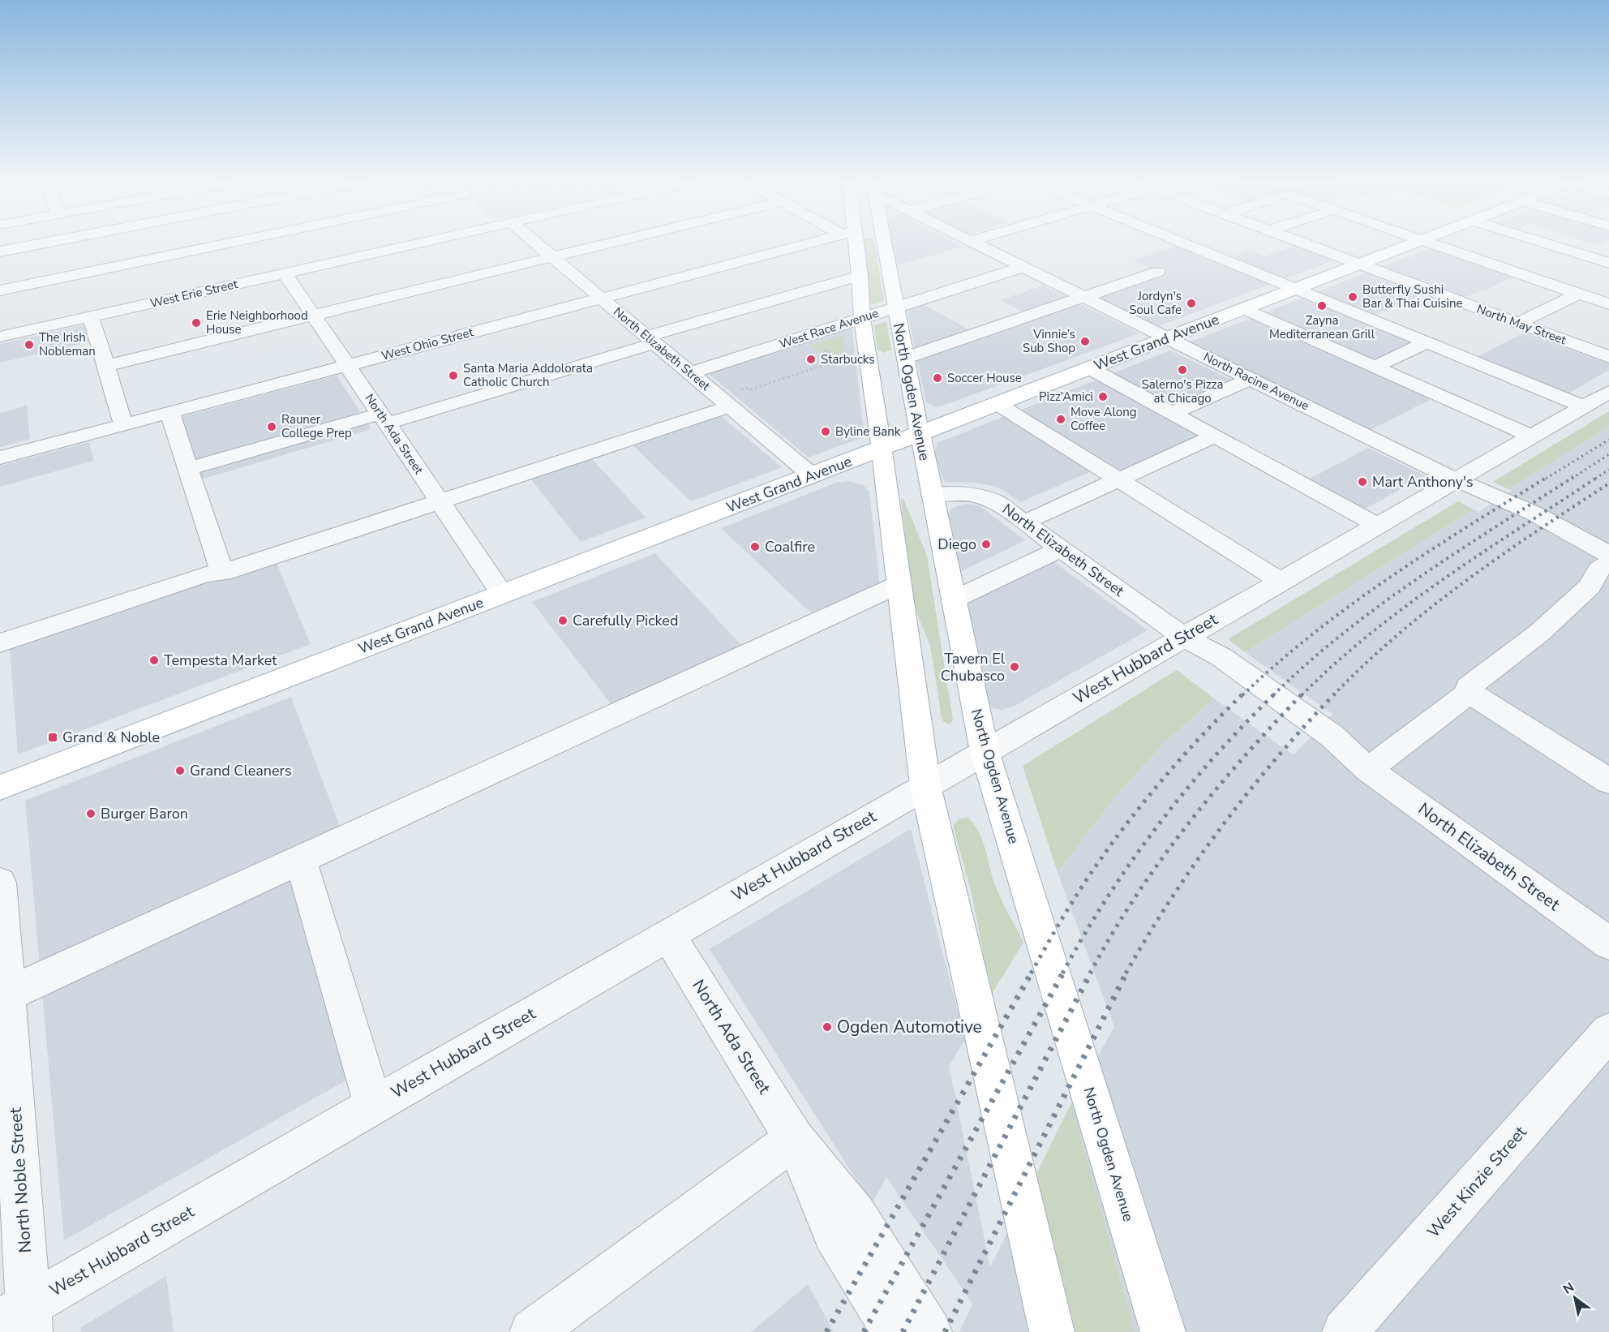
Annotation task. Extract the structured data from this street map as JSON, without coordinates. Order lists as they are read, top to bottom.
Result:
{
  "streets": {
    "main road": ["West Grand Avenue", "North Ogden Avenue"],
    "street": [
      "West Erie Street",
      "North May Street",
      "West Race Avenue",
      "West Ohio Street",
      "North Elizabeth Street",
      "North Racine Avenue",
      "North Ada Street",
      "West Hubbard Street",
      "North Noble Street",
      "West Kinzie Street"
    ]
  },
  "crossings": [
    ["West Erie Street", "North Ada Street"],
    ["North May Street", "West Grand Avenue"],
    ["West Race Avenue", "North Elizabeth Street"],
    ["West Race Avenue", "North Racine Avenue"],
    ["West Race Avenue", "North Ogden Avenue"],
    ["West Grand Avenue", "North Elizabeth Street"],
    ["West Grand Avenue", "North Racine Avenue"],
    ["West Grand Avenue", "North Ogden Avenue"],
    ["West Grand Avenue", "North Ada Street"],
    ["West Ohio Street", "North Elizabeth Street"],
    ["West Ohio Street", "North Ada Street"],
    ["North Elizabeth Street", "North Ogden Avenue"],
    ["North Elizabeth Street", "West Hubbard Street"],
    ["North Racine Avenue", "West Hubbard Street"],
    ["North Ogden Avenue", "West Hubbard Street"],
    ["North Ada Street", "West Hubbard Street"],
    ["West Hubbard Street", "North Noble Street"]
  ],
  "places": {
    "other": [
      "Butterfly Sushi Bar & Thai Cuisine",
      "Jordyn's Soul Cafe",
      "Zayna Mediterranean Grill",
      "Erie Neighborhood House",
      "Vinnie’s Sub Shop",
      "The Irish Nobleman",
      "Starbucks",
      "Salerno's Pizza at Chicago",
      "Santa Maria Addolorata Catholic Church",
      "Soccer House",
      "Pizz’Amici",
      "Move Along Coffee",
      "Rauner College Prep",
      "Byline Bank",
      "Mart Anthony's",
      "Diego",
      "Coalfire",
      "Carefully Picked",
      "Tempesta Market",
      "Tavern El Chubasco",
      "Grand Cleaners",
      "Burger Baron",
      "Ogden Automotive"
    ],
    "transit": ["Grand & Noble"]
  },
  "north": "top left"
}
